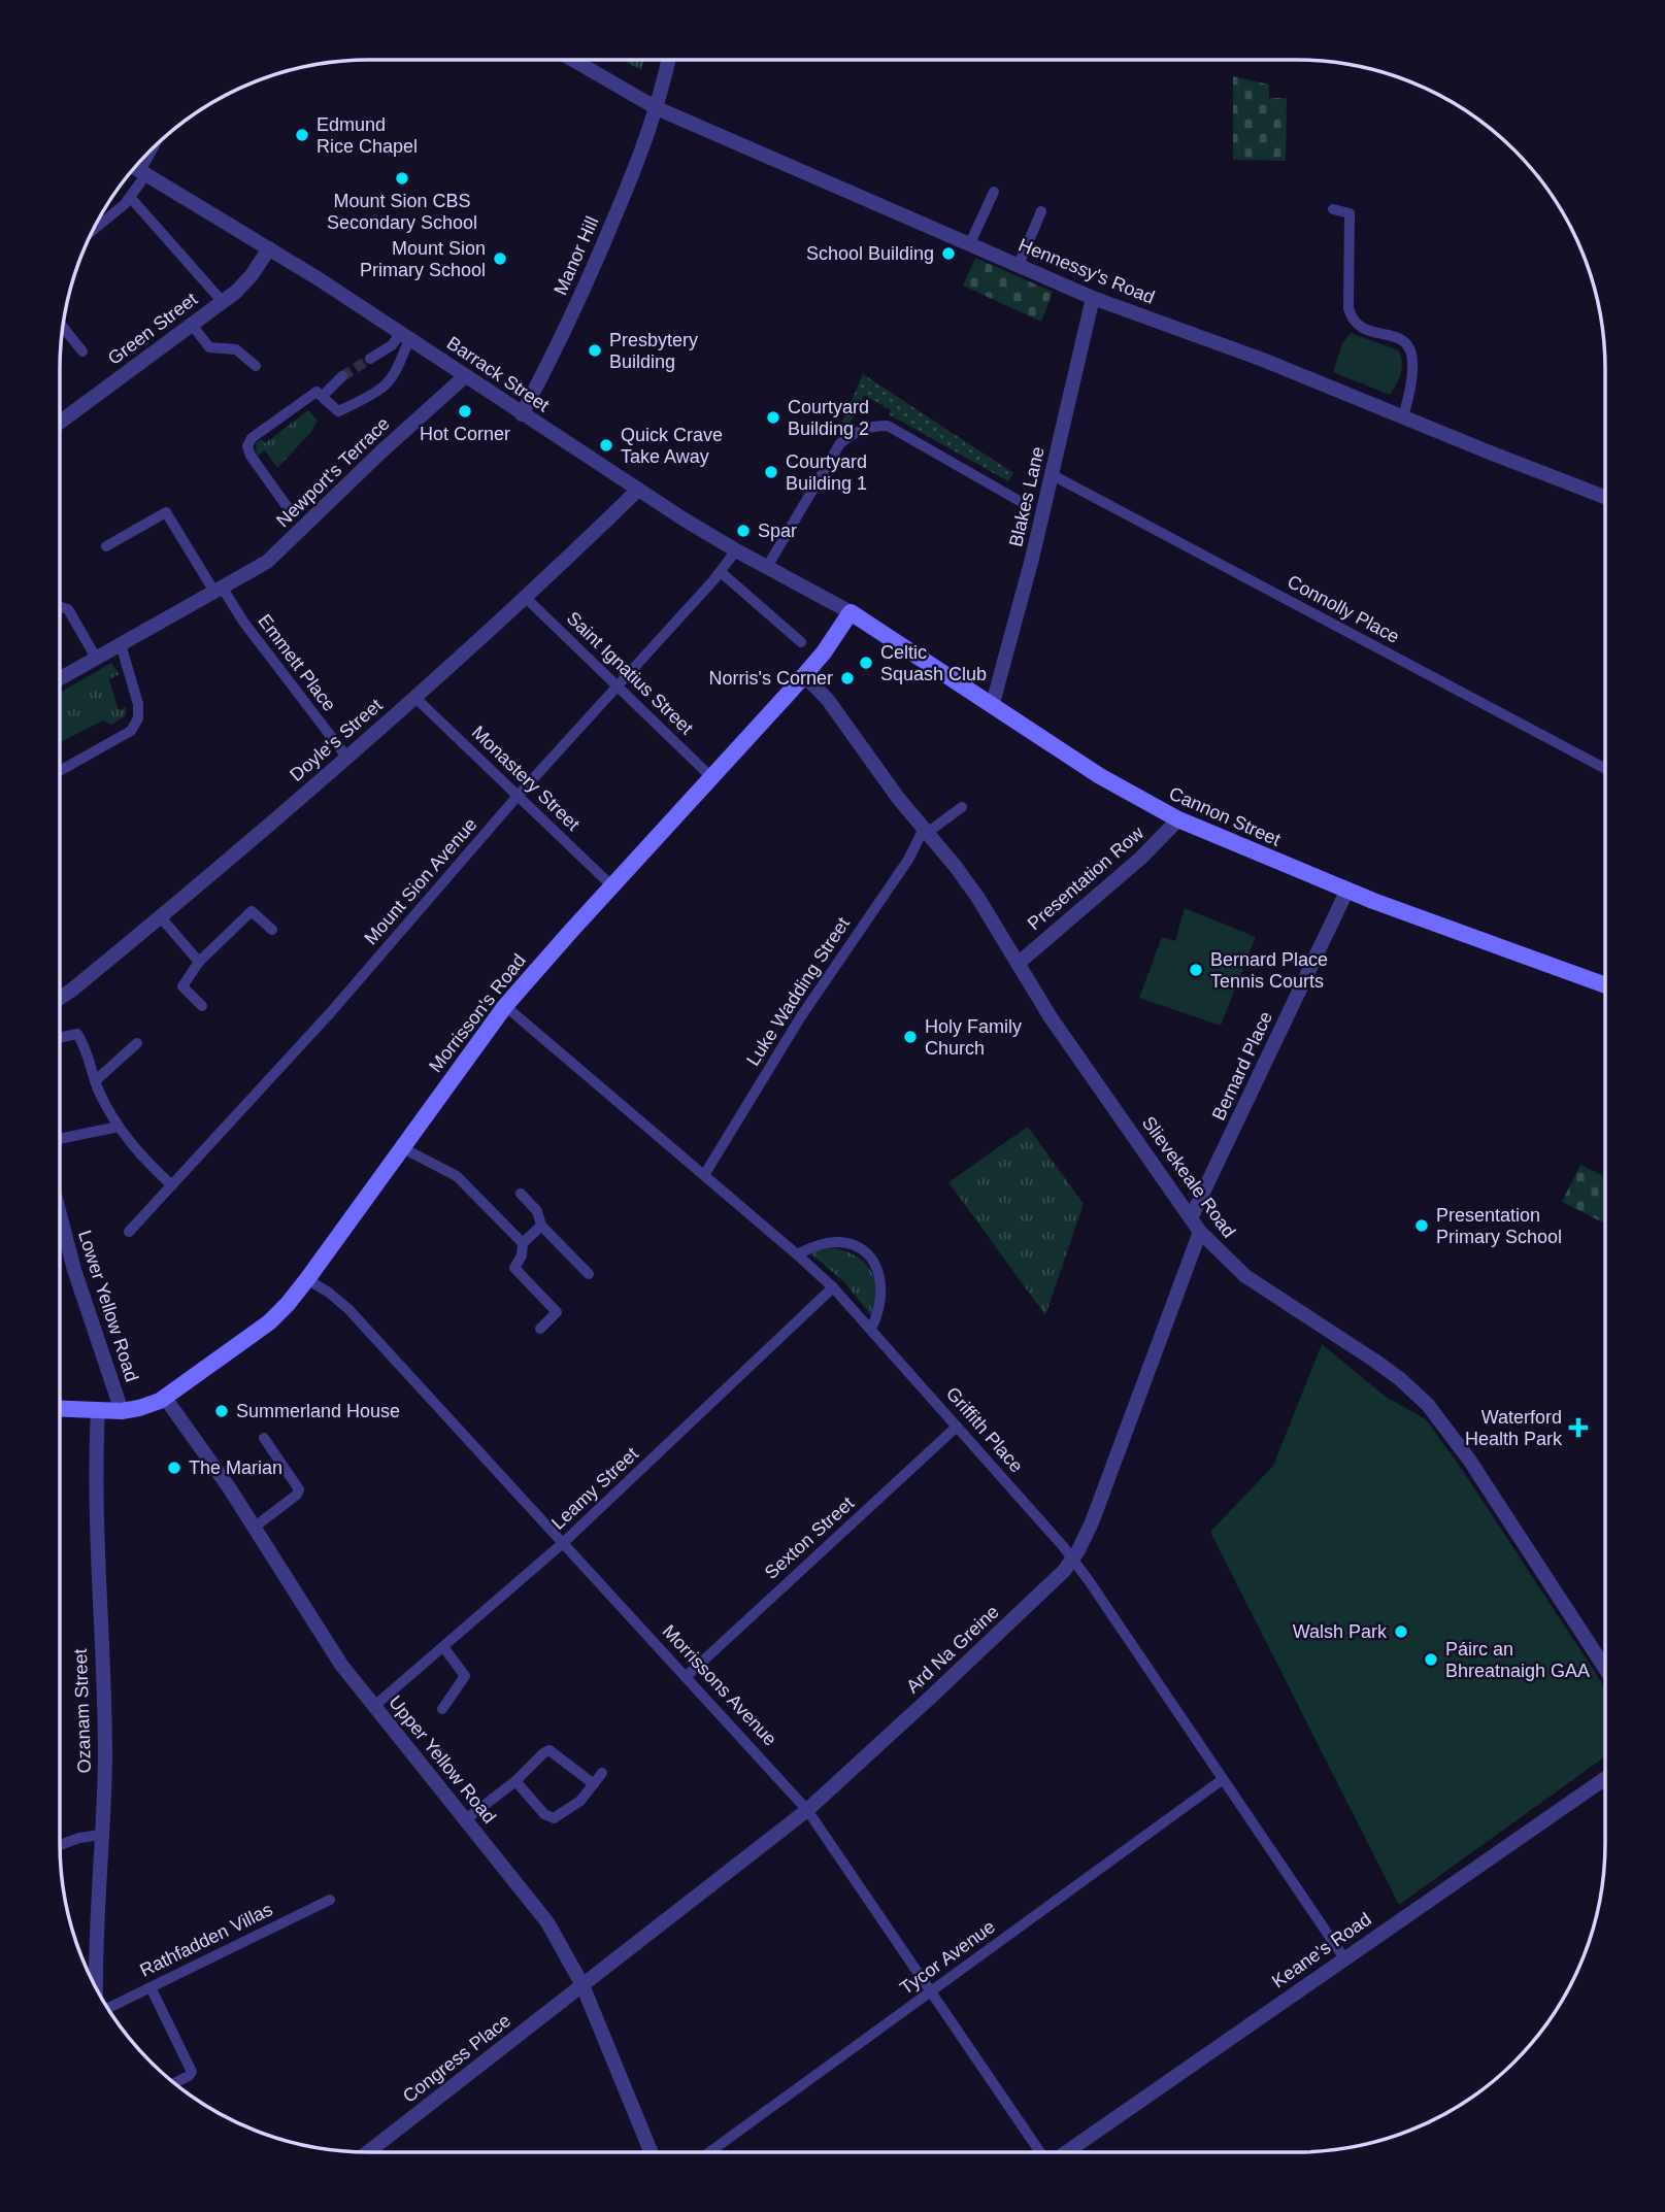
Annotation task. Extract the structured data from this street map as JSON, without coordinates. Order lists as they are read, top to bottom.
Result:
{
  "streets": {
    "main road": ["Cannon Street", "Morrisson's Road"],
    "street": [
      "Manor Hill",
      "Hennessy's Road",
      "Green Street",
      "Barrack Street",
      "Newport's Terrace",
      "Blakes Lane",
      "Connolly Place",
      "Emmett Place",
      "Saint Ignatius Street",
      "Doyle's Street",
      "Monastery Street",
      "Presentation Row",
      "Mount Sion Avenue",
      "Luke Wadding Street",
      "Bernard Place",
      "Slievekeale Road",
      "Lower Yellow Road",
      "Griffith Place",
      "Leamy Street",
      "Sexton Street",
      "Ard Na Greine",
      "Morrissons Avenue",
      "Ozanam Street",
      "Upper Yellow Road",
      "Rathfadden Villas",
      "Keane's Road",
      "Tycor Avenue",
      "Congress Place"
    ]
  },
  "crossings": [
    ["Manor Hill", "Hennessy's Road"],
    ["Manor Hill", "Barrack Street"],
    ["Hennessy's Road", "Blakes Lane"],
    ["Green Street", "Barrack Street"],
    ["Barrack Street", "Newport's Terrace"],
    ["Barrack Street", "Doyle's Street"],
    ["Barrack Street", "Cannon Street"],
    ["Barrack Street", "Mount Sion Avenue"],
    ["Barrack Street", "Morrisson's Road"],
    ["Newport's Terrace", "Emmett Place"],
    ["Blakes Lane", "Connolly Place"],
    ["Blakes Lane", "Cannon Street"],
    ["Emmett Place", "Doyle's Street"],
    ["Saint Ignatius Street", "Doyle's Street"],
    ["Saint Ignatius Street", "Mount Sion Avenue"],
    ["Saint Ignatius Street", "Morrisson's Road"],
    ["Doyle's Street", "Monastery Street"],
    ["Monastery Street", "Mount Sion Avenue"],
    ["Monastery Street", "Morrisson's Road"],
    ["Cannon Street", "Presentation Row"],
    ["Cannon Street", "Morrisson's Road"],
    ["Cannon Street", "Bernard Place"],
    ["Presentation Row", "Slievekeale Road"],
    ["Luke Wadding Street", "Slievekeale Road"],
    ["Luke Wadding Street", "Griffith Place"],
    ["Morrisson's Road", "Slievekeale Road"],
    ["Morrisson's Road", "Lower Yellow Road"],
    ["Morrisson's Road", "Griffith Place"],
    ["Morrisson's Road", "Morrissons Avenue"],
    ["Morrisson's Road", "Ozanam Street"],
    ["Morrisson's Road", "Upper Yellow Road"],
    ["Bernard Place", "Slievekeale Road"],
    ["Slievekeale Road", "Ard Na Greine"],
    ["Griffith Place", "Leamy Street"],
    ["Griffith Place", "Sexton Street"],
    ["Griffith Place", "Ard Na Greine"],
    ["Griffith Place", "Keane's Road"],
    ["Griffith Place", "Tycor Avenue"],
    ["Leamy Street", "Morrissons Avenue"],
    ["Leamy Street", "Upper Yellow Road"],
    ["Sexton Street", "Morrissons Avenue"],
    ["Ard Na Greine", "Morrissons Avenue"],
    ["Ard Na Greine", "Upper Yellow Road"],
    ["Ard Na Greine", "Congress Place"],
    ["Morrissons Avenue", "Tycor Avenue"],
    ["Upper Yellow Road", "Congress Place"]
  ],
  "places": {
    "other": [
      "Edmund Rice Chapel",
      "Mount Sion CBS Secondary School",
      "School Building",
      "Mount Sion Primary School",
      "Presbytery Building",
      "Hot Corner",
      "Courtyard Building 2",
      "Quick Crave Take Away",
      "Courtyard Building 1",
      "Spar",
      "Celtic Squash Club",
      "Norris's Corner",
      "Bernard Place Tennis Courts",
      "Holy Family Church",
      "Presentation Primary School",
      "Summerland House",
      "The Marian",
      "Walsh Park",
      "Páirc an Bhreatnaigh GAA"
    ],
    "health": ["Waterford Health Park"]
  }
}
